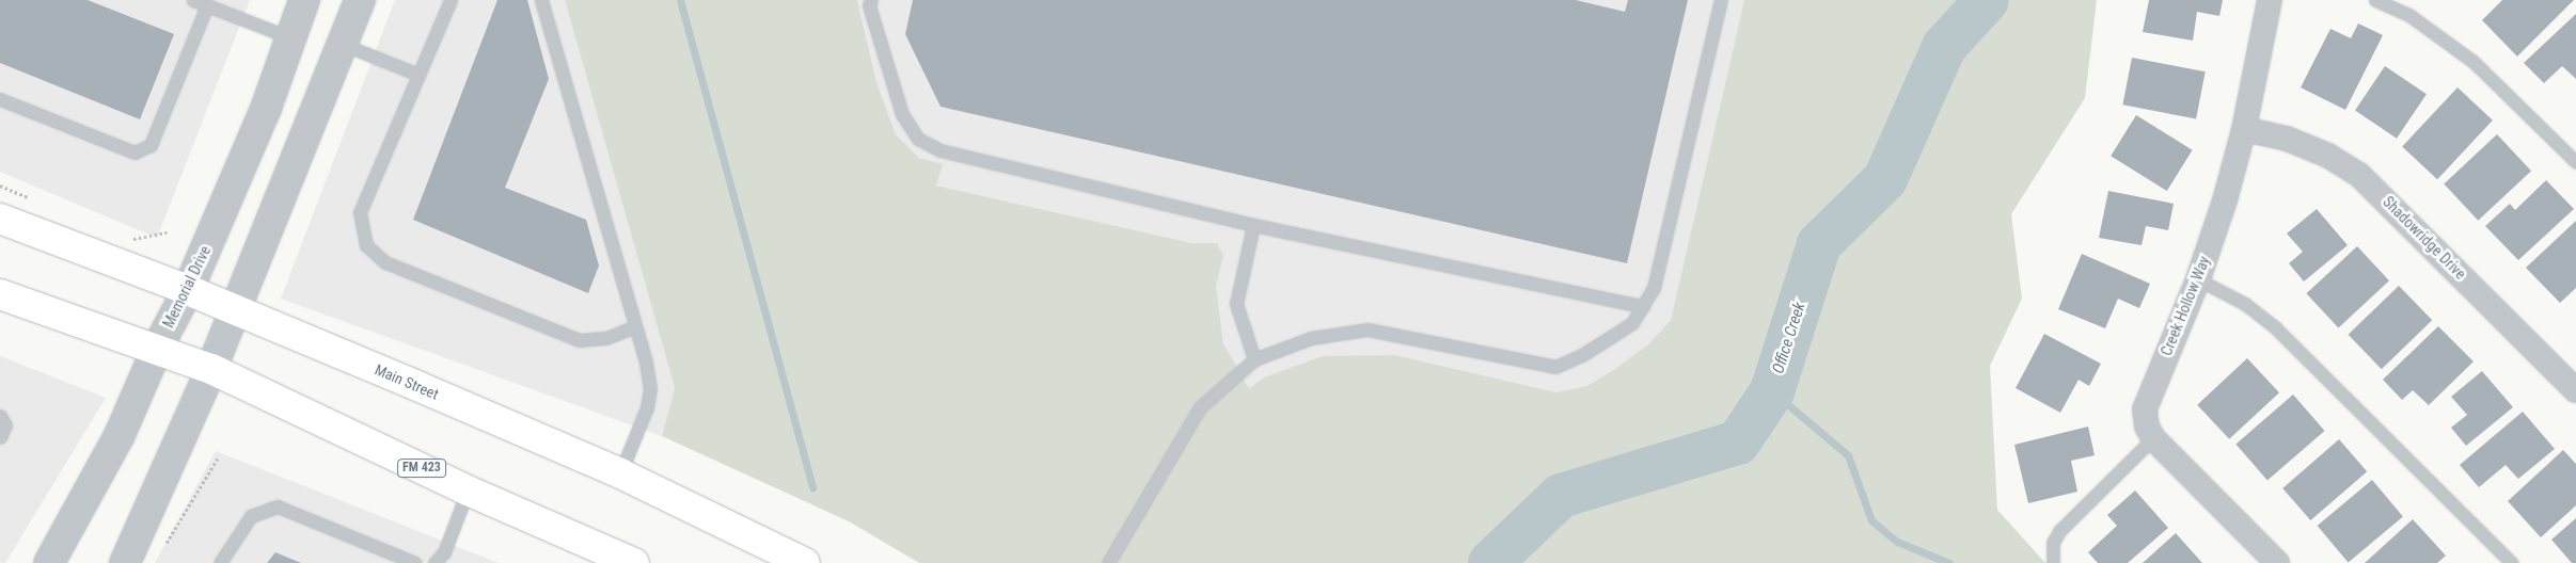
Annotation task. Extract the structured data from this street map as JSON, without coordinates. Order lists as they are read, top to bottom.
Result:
{
  "streets": {
    "main road": ["Main Street", "FM 423"],
    "street": ["Shadowridge Drive", "Memorial Drive", "Creek Hollow Way"]
  },
  "crossings": [
    ["Shadowridge Drive", "Creek Hollow Way"],
    ["Memorial Drive", "Main Street"],
    ["Memorial Drive", "FM 423"]
  ],
  "water": ["Office Creek"]
}
